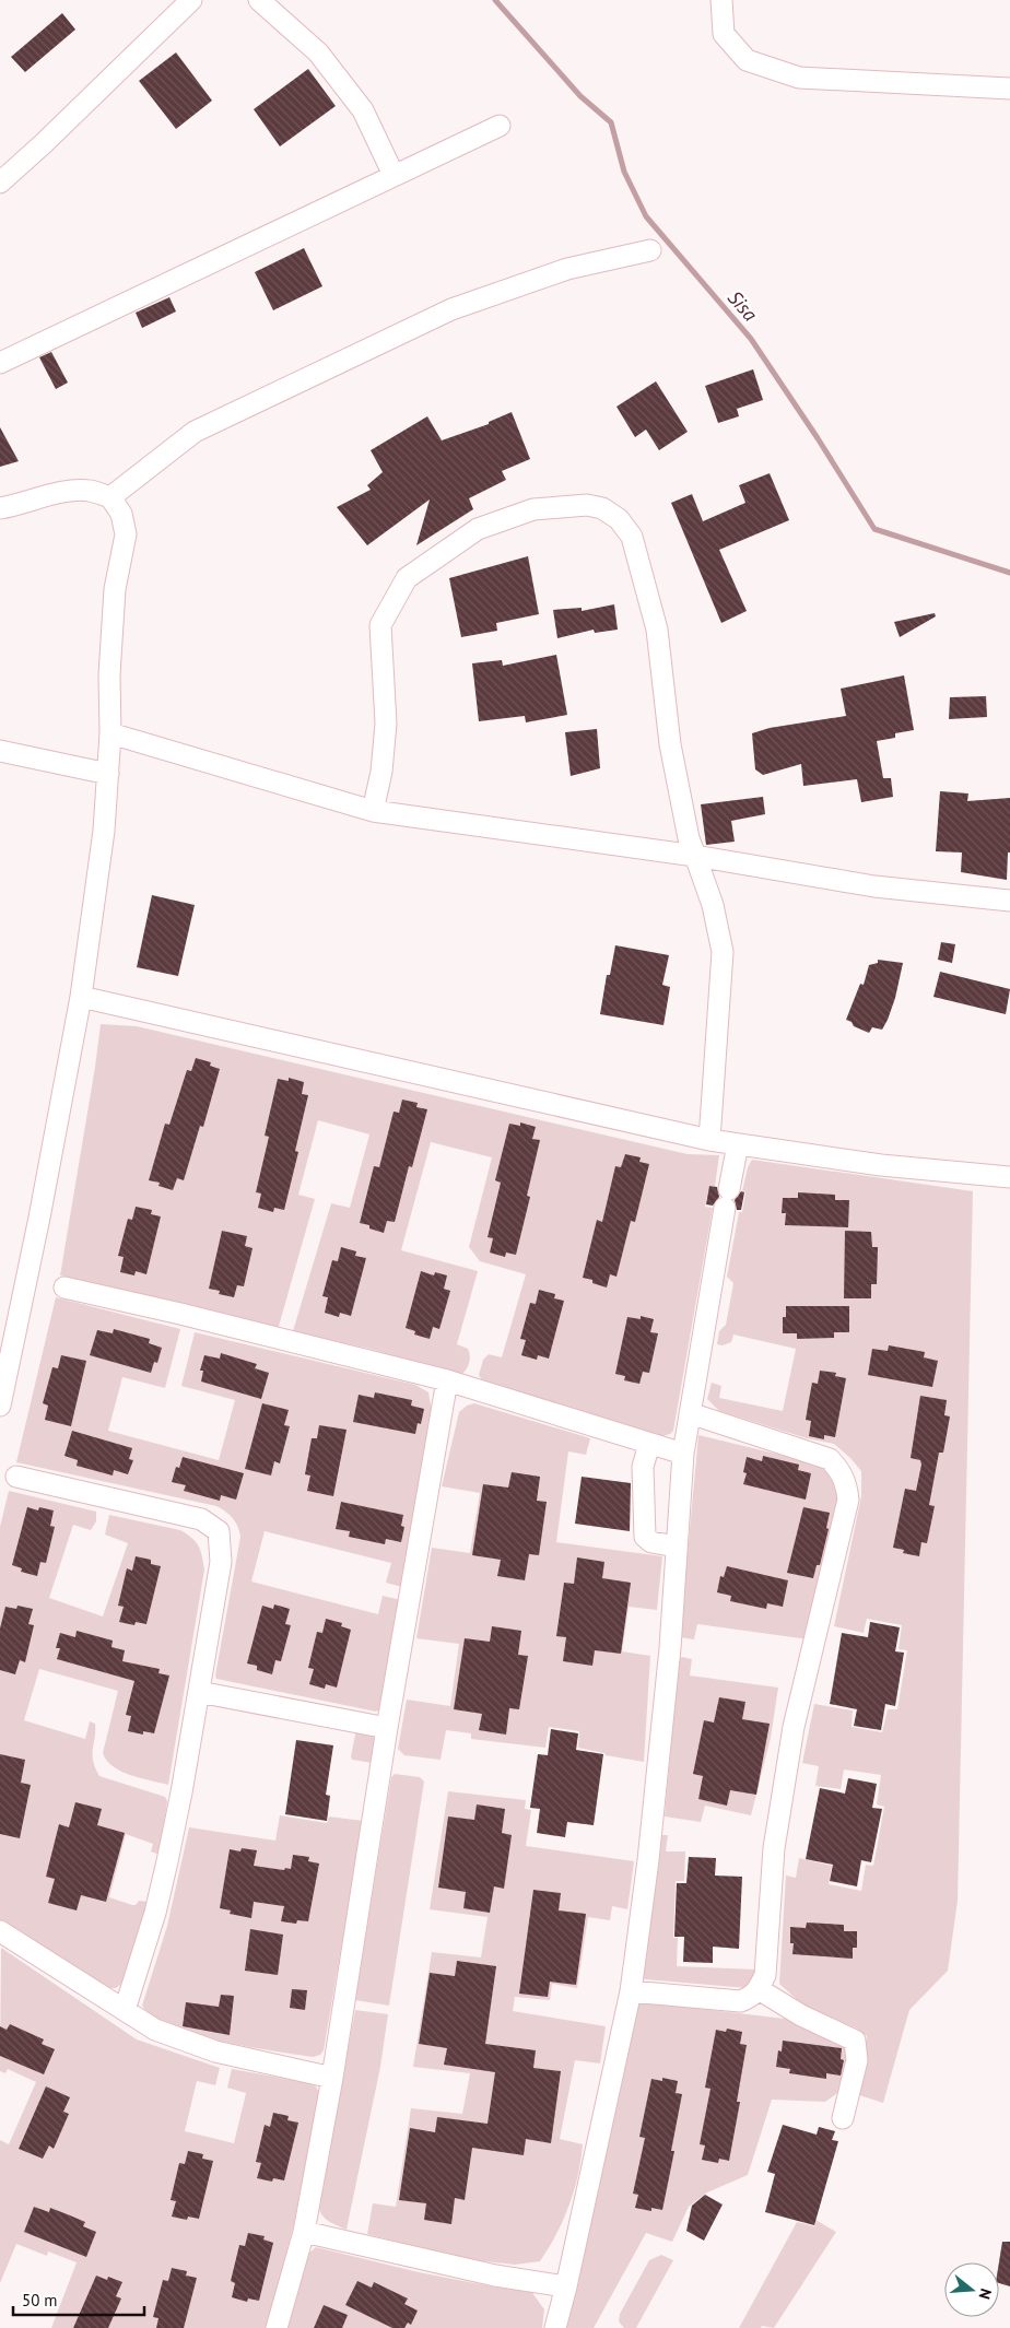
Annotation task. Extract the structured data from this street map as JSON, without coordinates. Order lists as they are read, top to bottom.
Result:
{
  "water": ["Sisa"],
  "scale_bar": "50 m",
  "north": "right"
}
